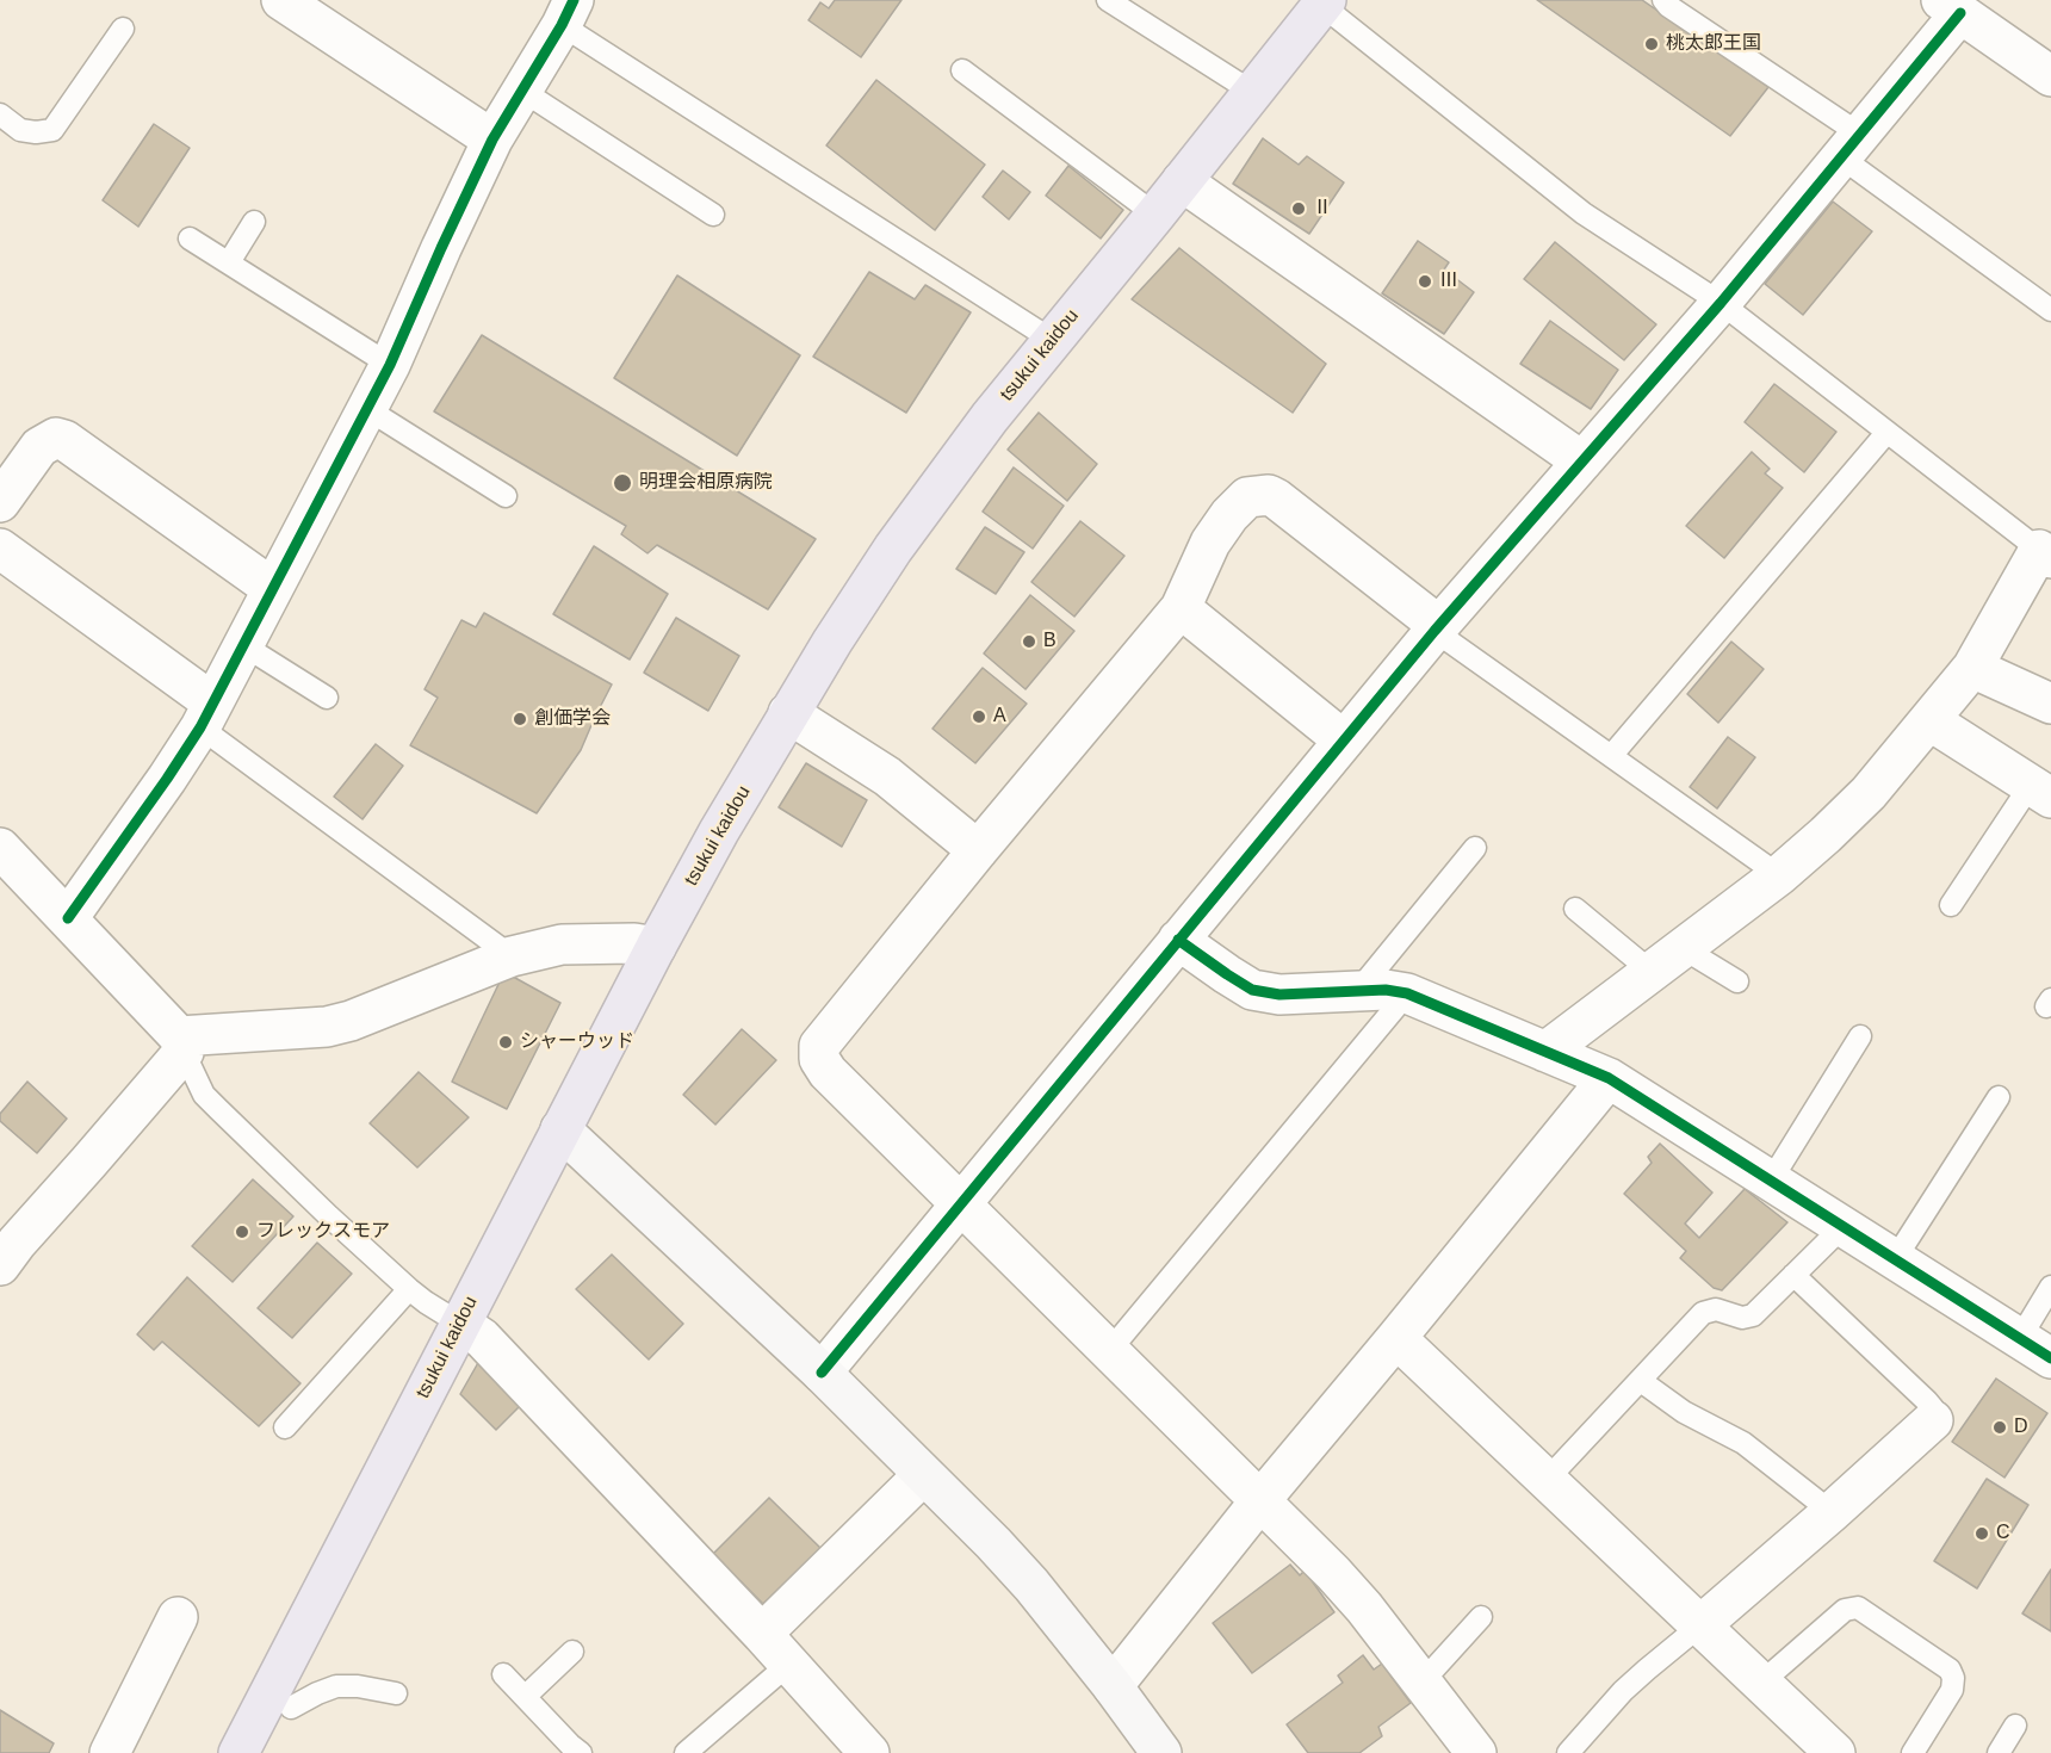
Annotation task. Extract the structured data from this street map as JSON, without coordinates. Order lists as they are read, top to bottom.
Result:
{
  "streets": {
    "highway": ["tsukui kaidou"]
  },
  "places": [
    "桃太郎王国",
    "Ⅱ",
    "Ⅲ",
    "明理会相原病院",
    "B",
    "A",
    "創価学会",
    "シャーウッド",
    "フレックスモア",
    "D",
    "C"
  ]
}
